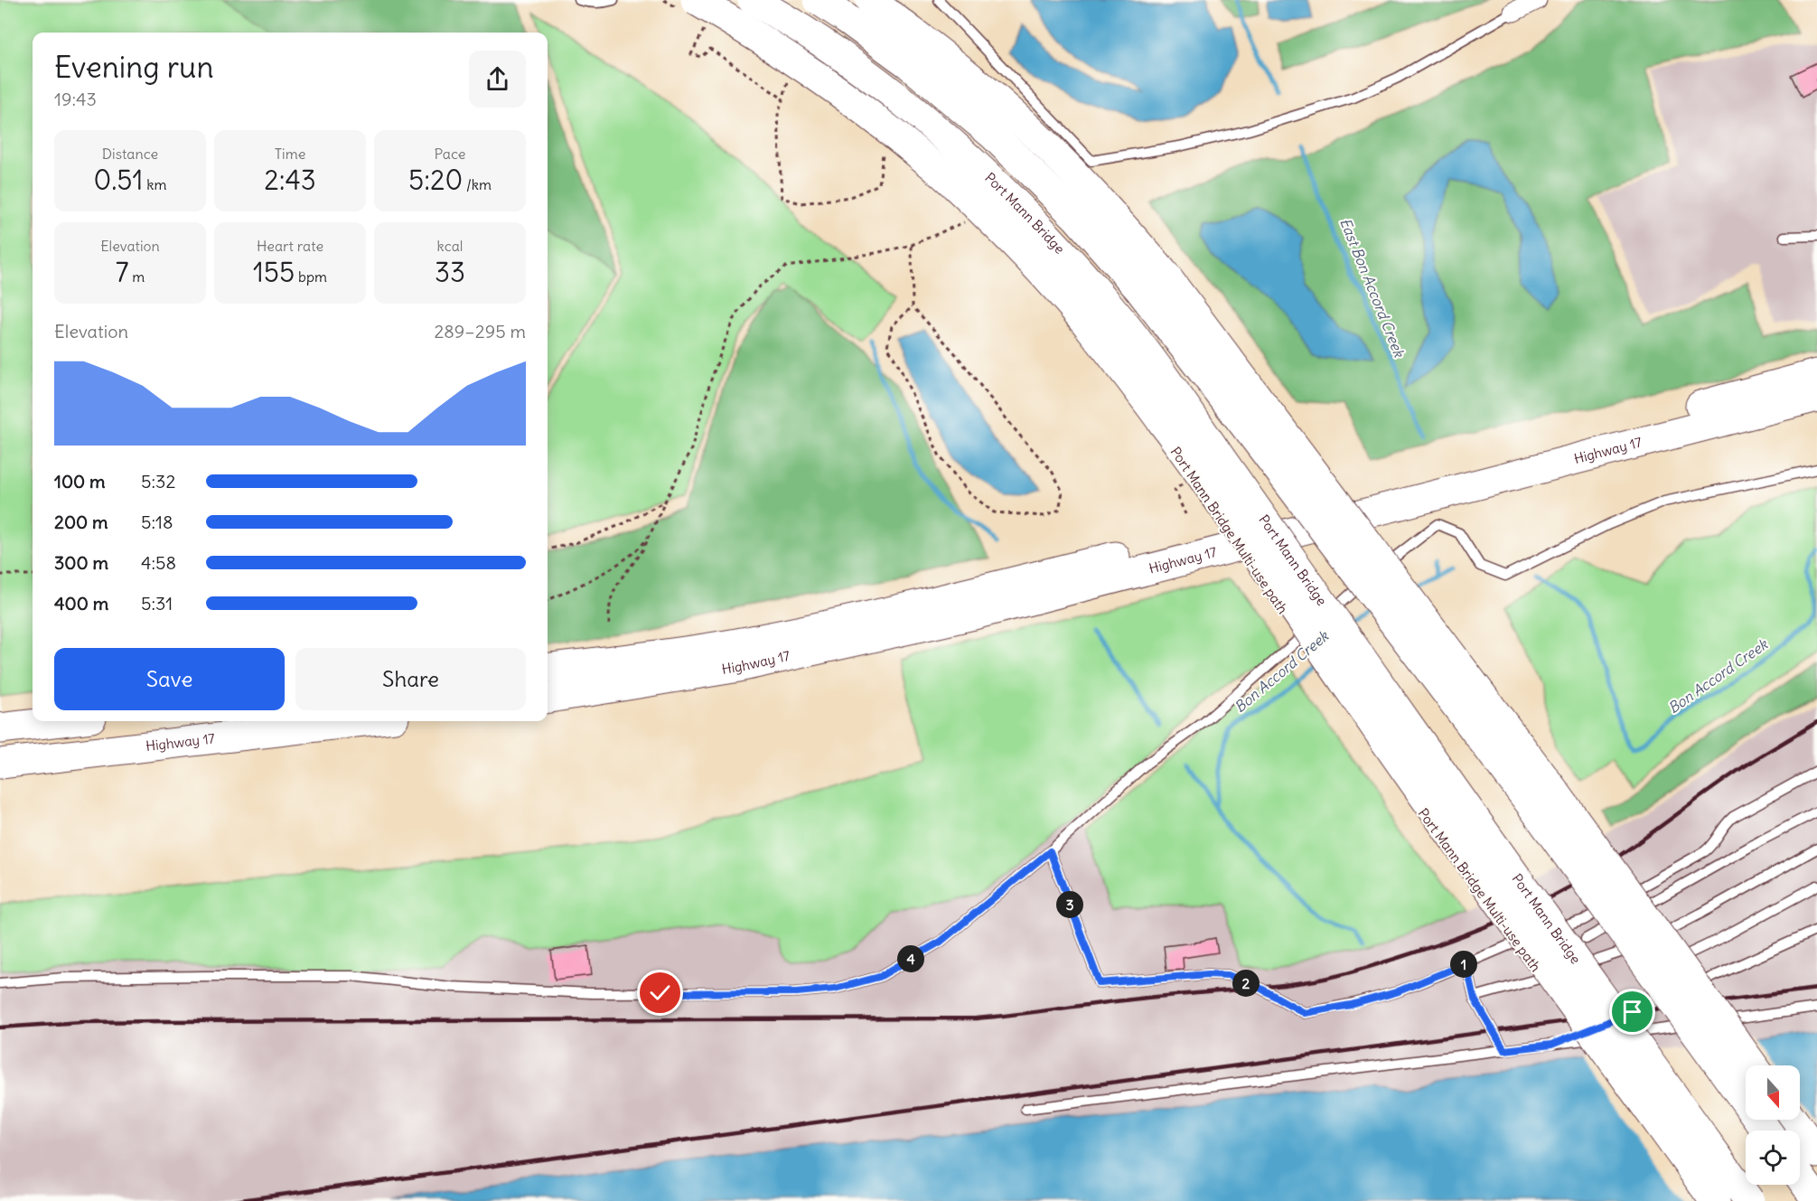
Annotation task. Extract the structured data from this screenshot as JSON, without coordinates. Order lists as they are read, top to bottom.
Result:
{
  "streets": {
    "highway": ["Port Mann Bridge", "Highway 17"]
  },
  "water": ["East Bon Accord Creek", "Bon Accord Creek"],
  "north": "bottom",
  "page": {
    "heading": ["Evening run", "19:43"],
    "stats": [
      ["Distance", "0.51 km"],
      ["Time", "2:43"],
      ["Pace", "5:20 /km"],
      ["Elevation", "7 m"],
      ["Heart rate", "155 bpm"],
      ["kcal", "33"]
    ],
    "chart": ["Elevation", "289–295 m"],
    "list": [
      {
        "name": "100 m",
        "note": "5:32"
      },
      {
        "name": "200 m",
        "note": "5:18"
      },
      {
        "name": "300 m",
        "note": "4:58"
      },
      {
        "name": "400 m",
        "note": "5:31"
      }
    ],
    "buttons": ["Save", "Share"],
    "pins": [
      "3",
      "4",
      "1",
      "2"
    ]
  }
}
